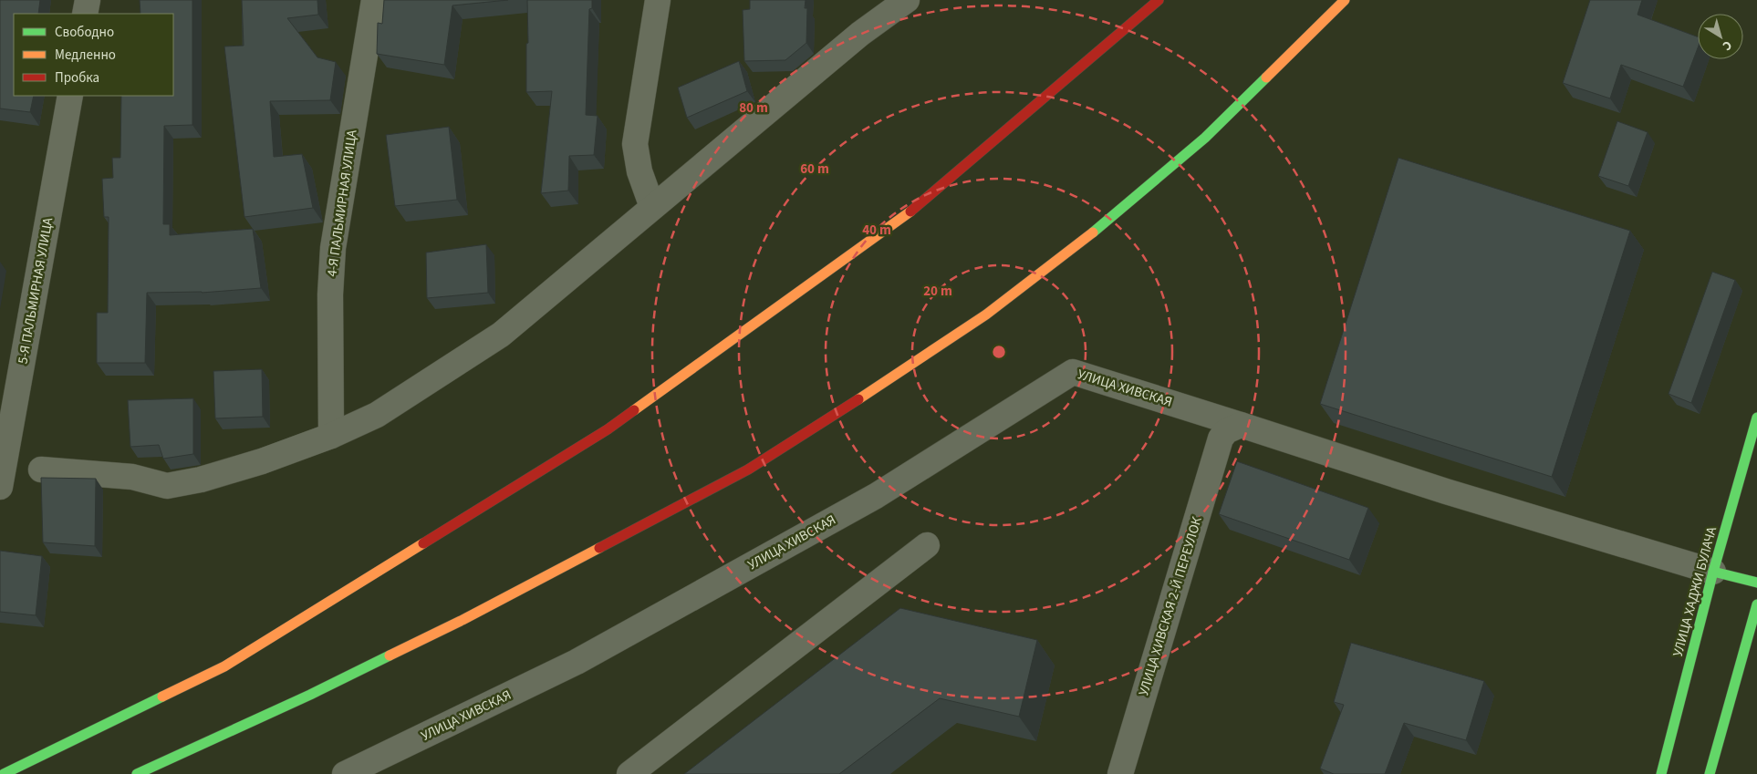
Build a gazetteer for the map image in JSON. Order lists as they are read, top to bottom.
{
  "streets": {
    "main road": ["УЛИЦА ХАДЖИ БУЛАЧА"],
    "street": [
      "4-Я ПАЛЬМИРНАЯ УЛИЦА",
      "5-Я ПАЛЬМИРНАЯ УЛИЦА",
      "УЛИЦА ХИВСКАЯ",
      "УЛИЦА ХИВСКАЯ 2-Й ПЕРЕУЛОК"
    ]
  },
  "crossings": [
    ["УЛИЦА ХИВСКАЯ", "УЛИЦА ХАДЖИ БУЛАЧА"],
    ["УЛИЦА ХИВСКАЯ", "УЛИЦА ХИВСКАЯ 2-Й ПЕРЕУЛОК"]
  ],
  "legend": ["Свободно", "Медленно", "Пробка"],
  "north": "bottom right",
  "rings": [
    "80 m",
    "60 m",
    "40 m",
    "20 m"
  ]
}
